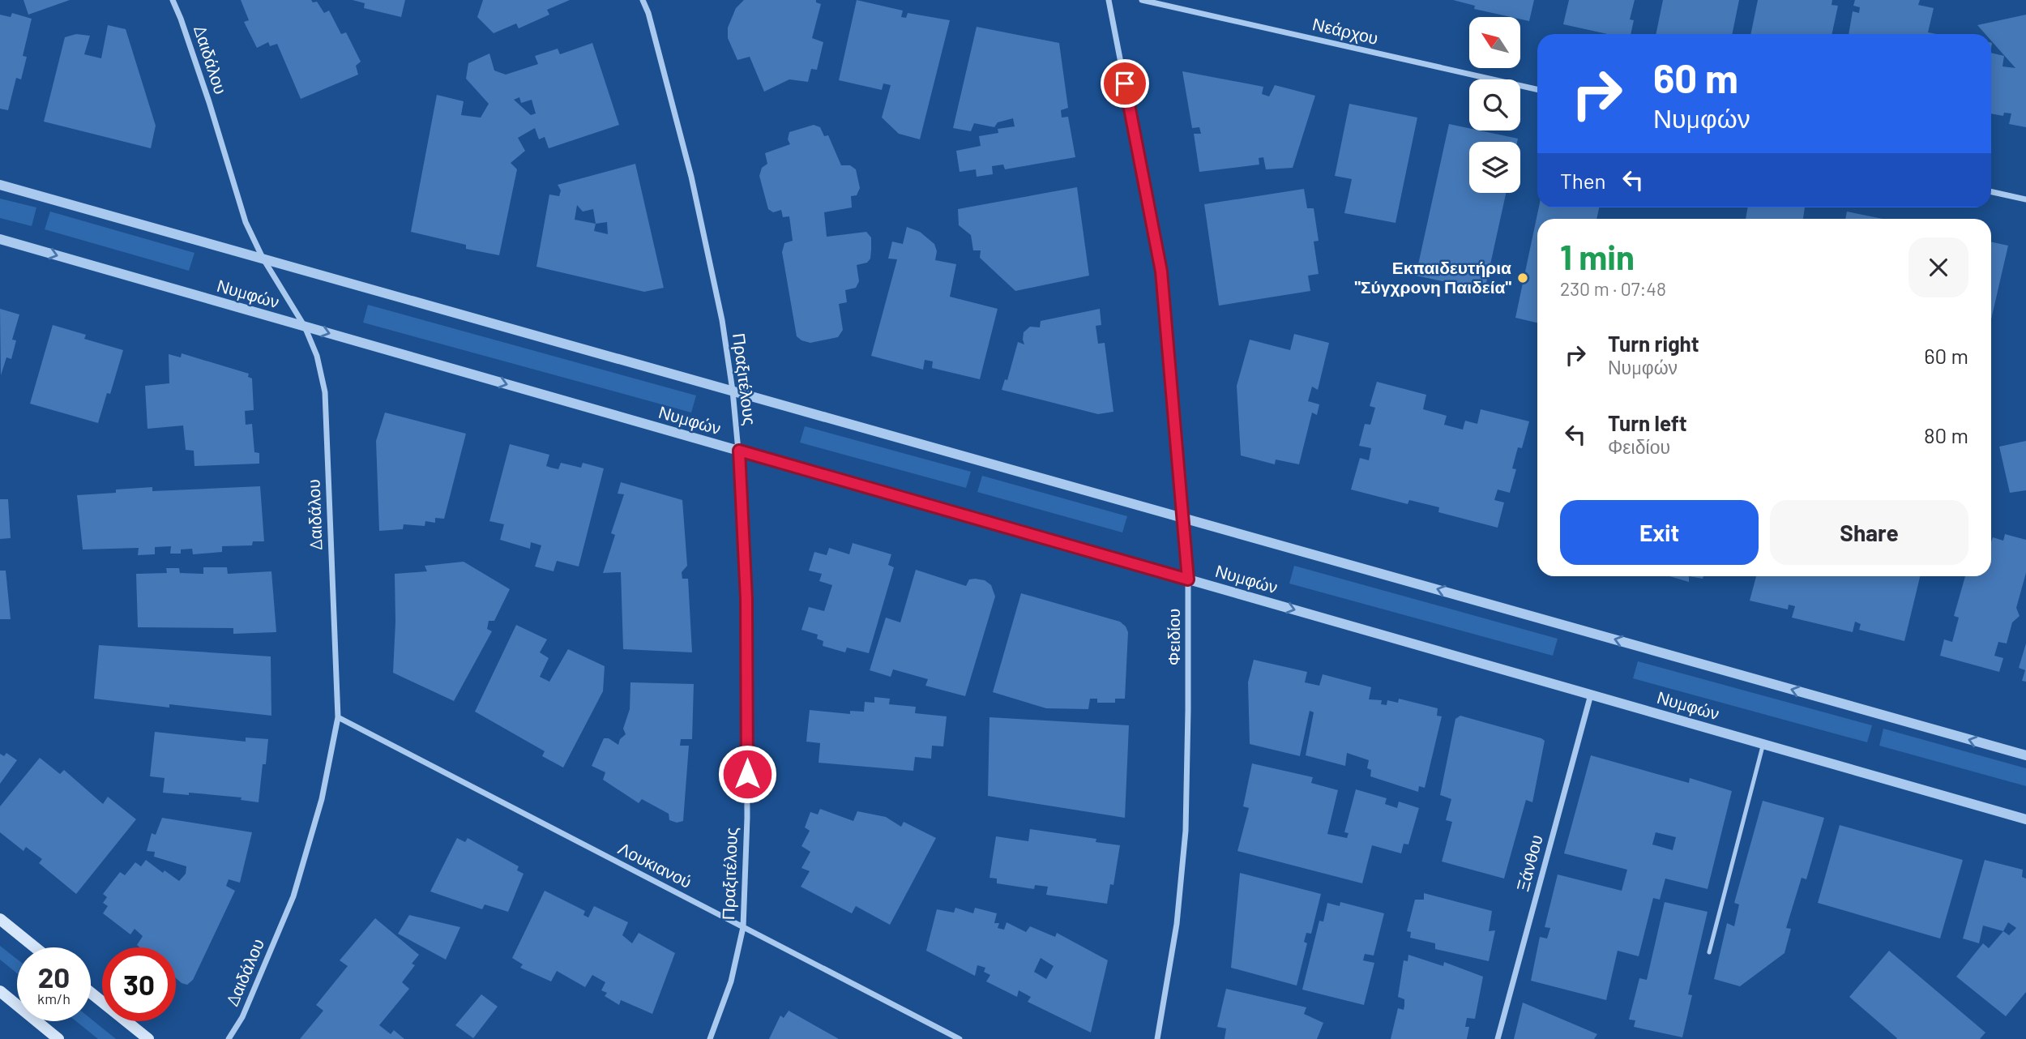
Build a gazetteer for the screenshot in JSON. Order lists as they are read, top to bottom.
{
  "streets": {
    "street": [
      "Νεάρχου",
      "Δαιδάλου",
      "Νυμφών",
      "Πραξιτέλους",
      "Φειδίου",
      "Ξάνθου",
      "Λουκιανού"
    ]
  },
  "crossings": [
    ["Δαιδάλου", "Νυμφών"],
    ["Δαιδάλου", "Λουκιανού"],
    ["Νυμφών", "Πραξιτέλους"],
    ["Νυμφών", "Φειδίου"],
    ["Νυμφών", "Ξάνθου"],
    ["Πραξιτέλους", "Λουκιανού"]
  ],
  "places": ["Εκπαιδευτήρια \"Σύγχρονη Παιδεία\""],
  "north": "top left",
  "page": {
    "turn": ["60 m", "Νυμφών"],
    "then": "Then",
    "heading": ["1 min", "230 m · 07:48"],
    "list": [
      {
        "name": "Turn right",
        "note": "Νυμφών",
        "value": "60 m"
      },
      {
        "name": "Turn left",
        "note": "Φειδίου",
        "value": "80 m"
      }
    ],
    "buttons": ["Exit", "Share"],
    "speed": "20 km/h",
    "limit": "30"
  }
}
